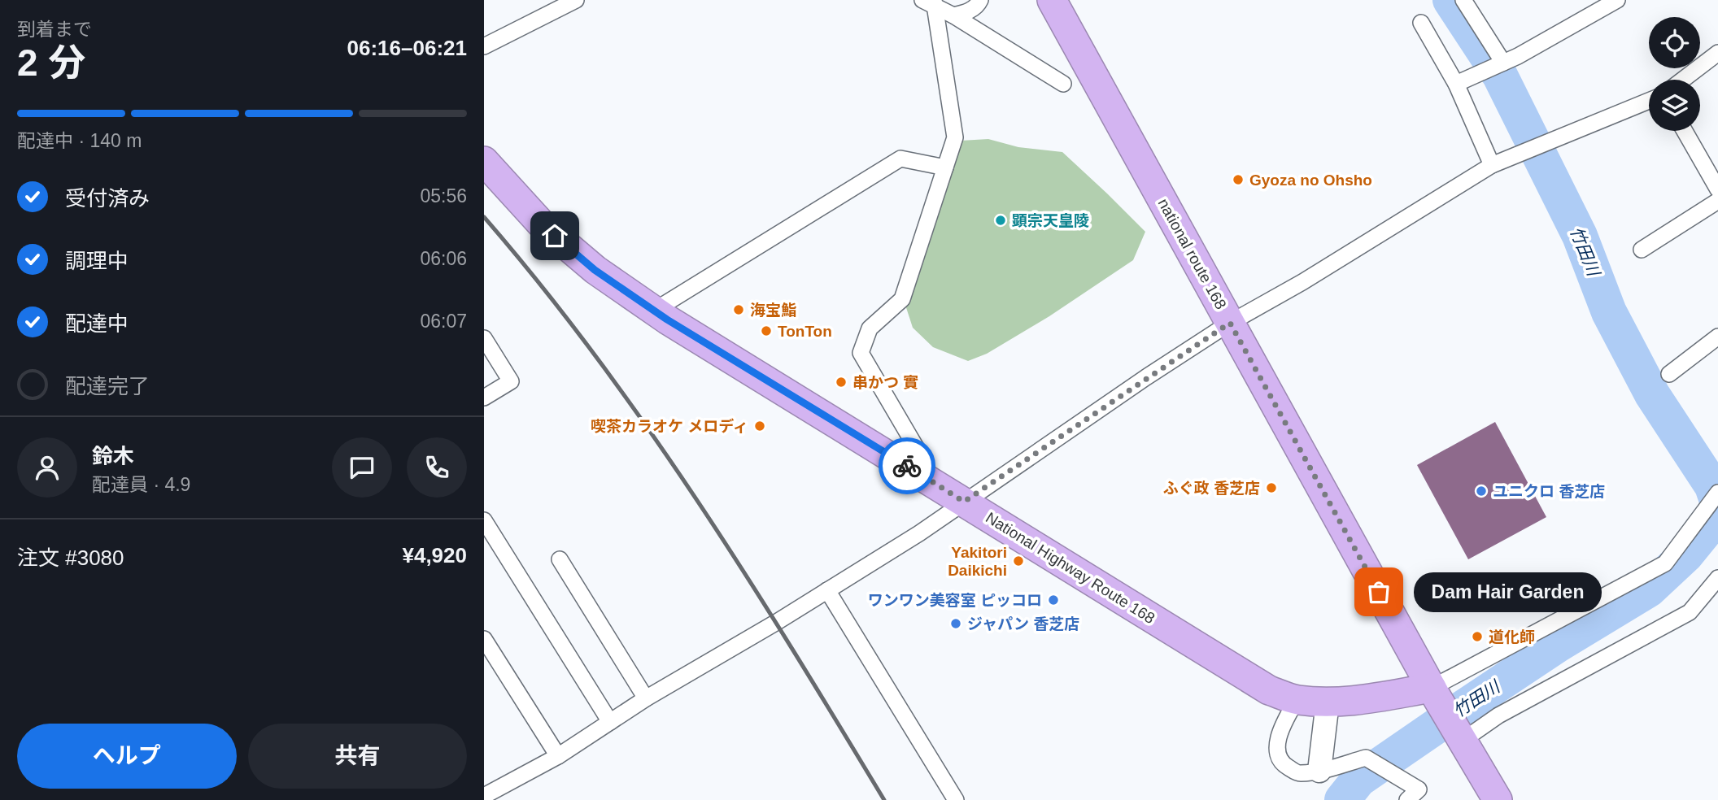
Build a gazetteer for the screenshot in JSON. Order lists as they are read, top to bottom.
{
  "streets": {
    "highway": ["national route 168", "National Highway Route 168"]
  },
  "crossings": [
    ["national route 168", "National Highway Route 168"]
  ],
  "water": ["竹田川"],
  "places": [
    "Gyoza no Ohsho",
    "顕宗天皇陵",
    "海宝鮨",
    "TonTon",
    "串かつ 實",
    "喫茶カラオケ メロディ",
    "ふぐ政 香芝店",
    "ユニクロ 香芝店",
    "Yakitori Daikichi",
    "Dam Hair Garden",
    "ワンワン美容室 ピッコロ",
    "ジャパン 香芝店",
    "道化師"
  ],
  "page": {
    "heading": ["2 分", "到着まで", "06:16–06:21"],
    "panel": [
      "鈴木",
      "配達員 · 4.9",
      "注文 #3080",
      "¥4,920"
    ],
    "bar": "配達中 · 140 m",
    "list": [
      ["受付済み", "05:56"],
      ["調理中", "06:06"],
      ["配達中", "06:07"],
      "配達完了"
    ],
    "bubble": "Dam Hair Garden",
    "buttons": ["ヘルプ", "共有"]
  }
}
